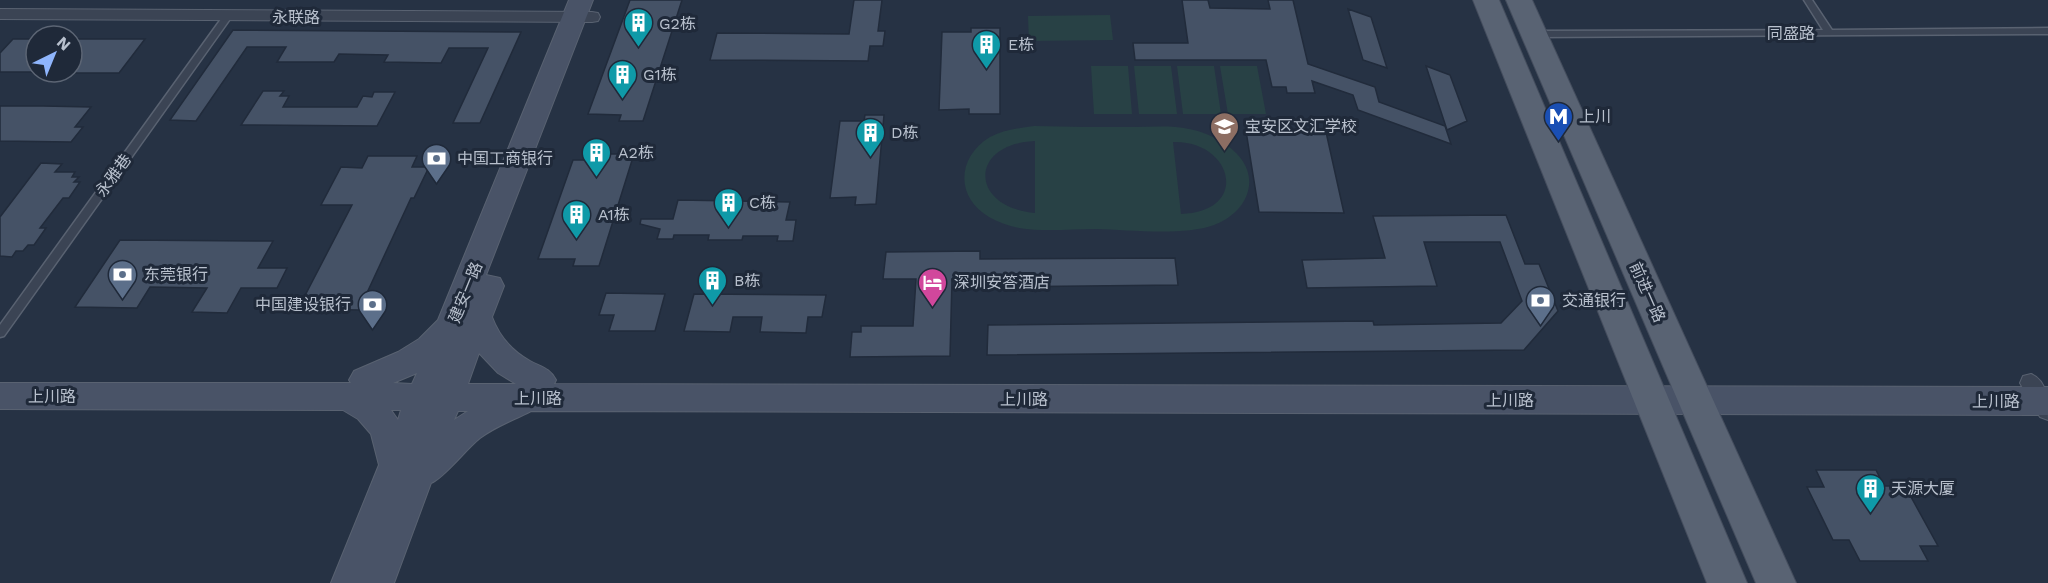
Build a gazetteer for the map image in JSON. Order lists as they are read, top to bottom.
{
  "streets": {
    "main road": ["建安一路", "前进一路", "上川路"],
    "street": ["永联路"],
    "lane": ["同盛路", "永雅巷"]
  },
  "crossings": [
    ["永联路", "永雅巷"],
    ["永联路", "建安一路"],
    ["同盛路", "前进一路"],
    ["建安一路", "上川路"],
    ["前进一路", "上川路"]
  ],
  "places": {
    "building": [
      "G2栋",
      "E栋",
      "G1栋",
      "D栋",
      "A2栋",
      "C栋",
      "A1栋",
      "B栋",
      "天源大厦"
    ],
    "metro station": ["上川"],
    "school or university": ["宝安区文汇学校"],
    "bank": [
      "中国工商银行",
      "东莞银行",
      "交通银行",
      "中国建设银行"
    ],
    "hotel": ["深圳安答酒店"]
  },
  "north": "top right"
}
